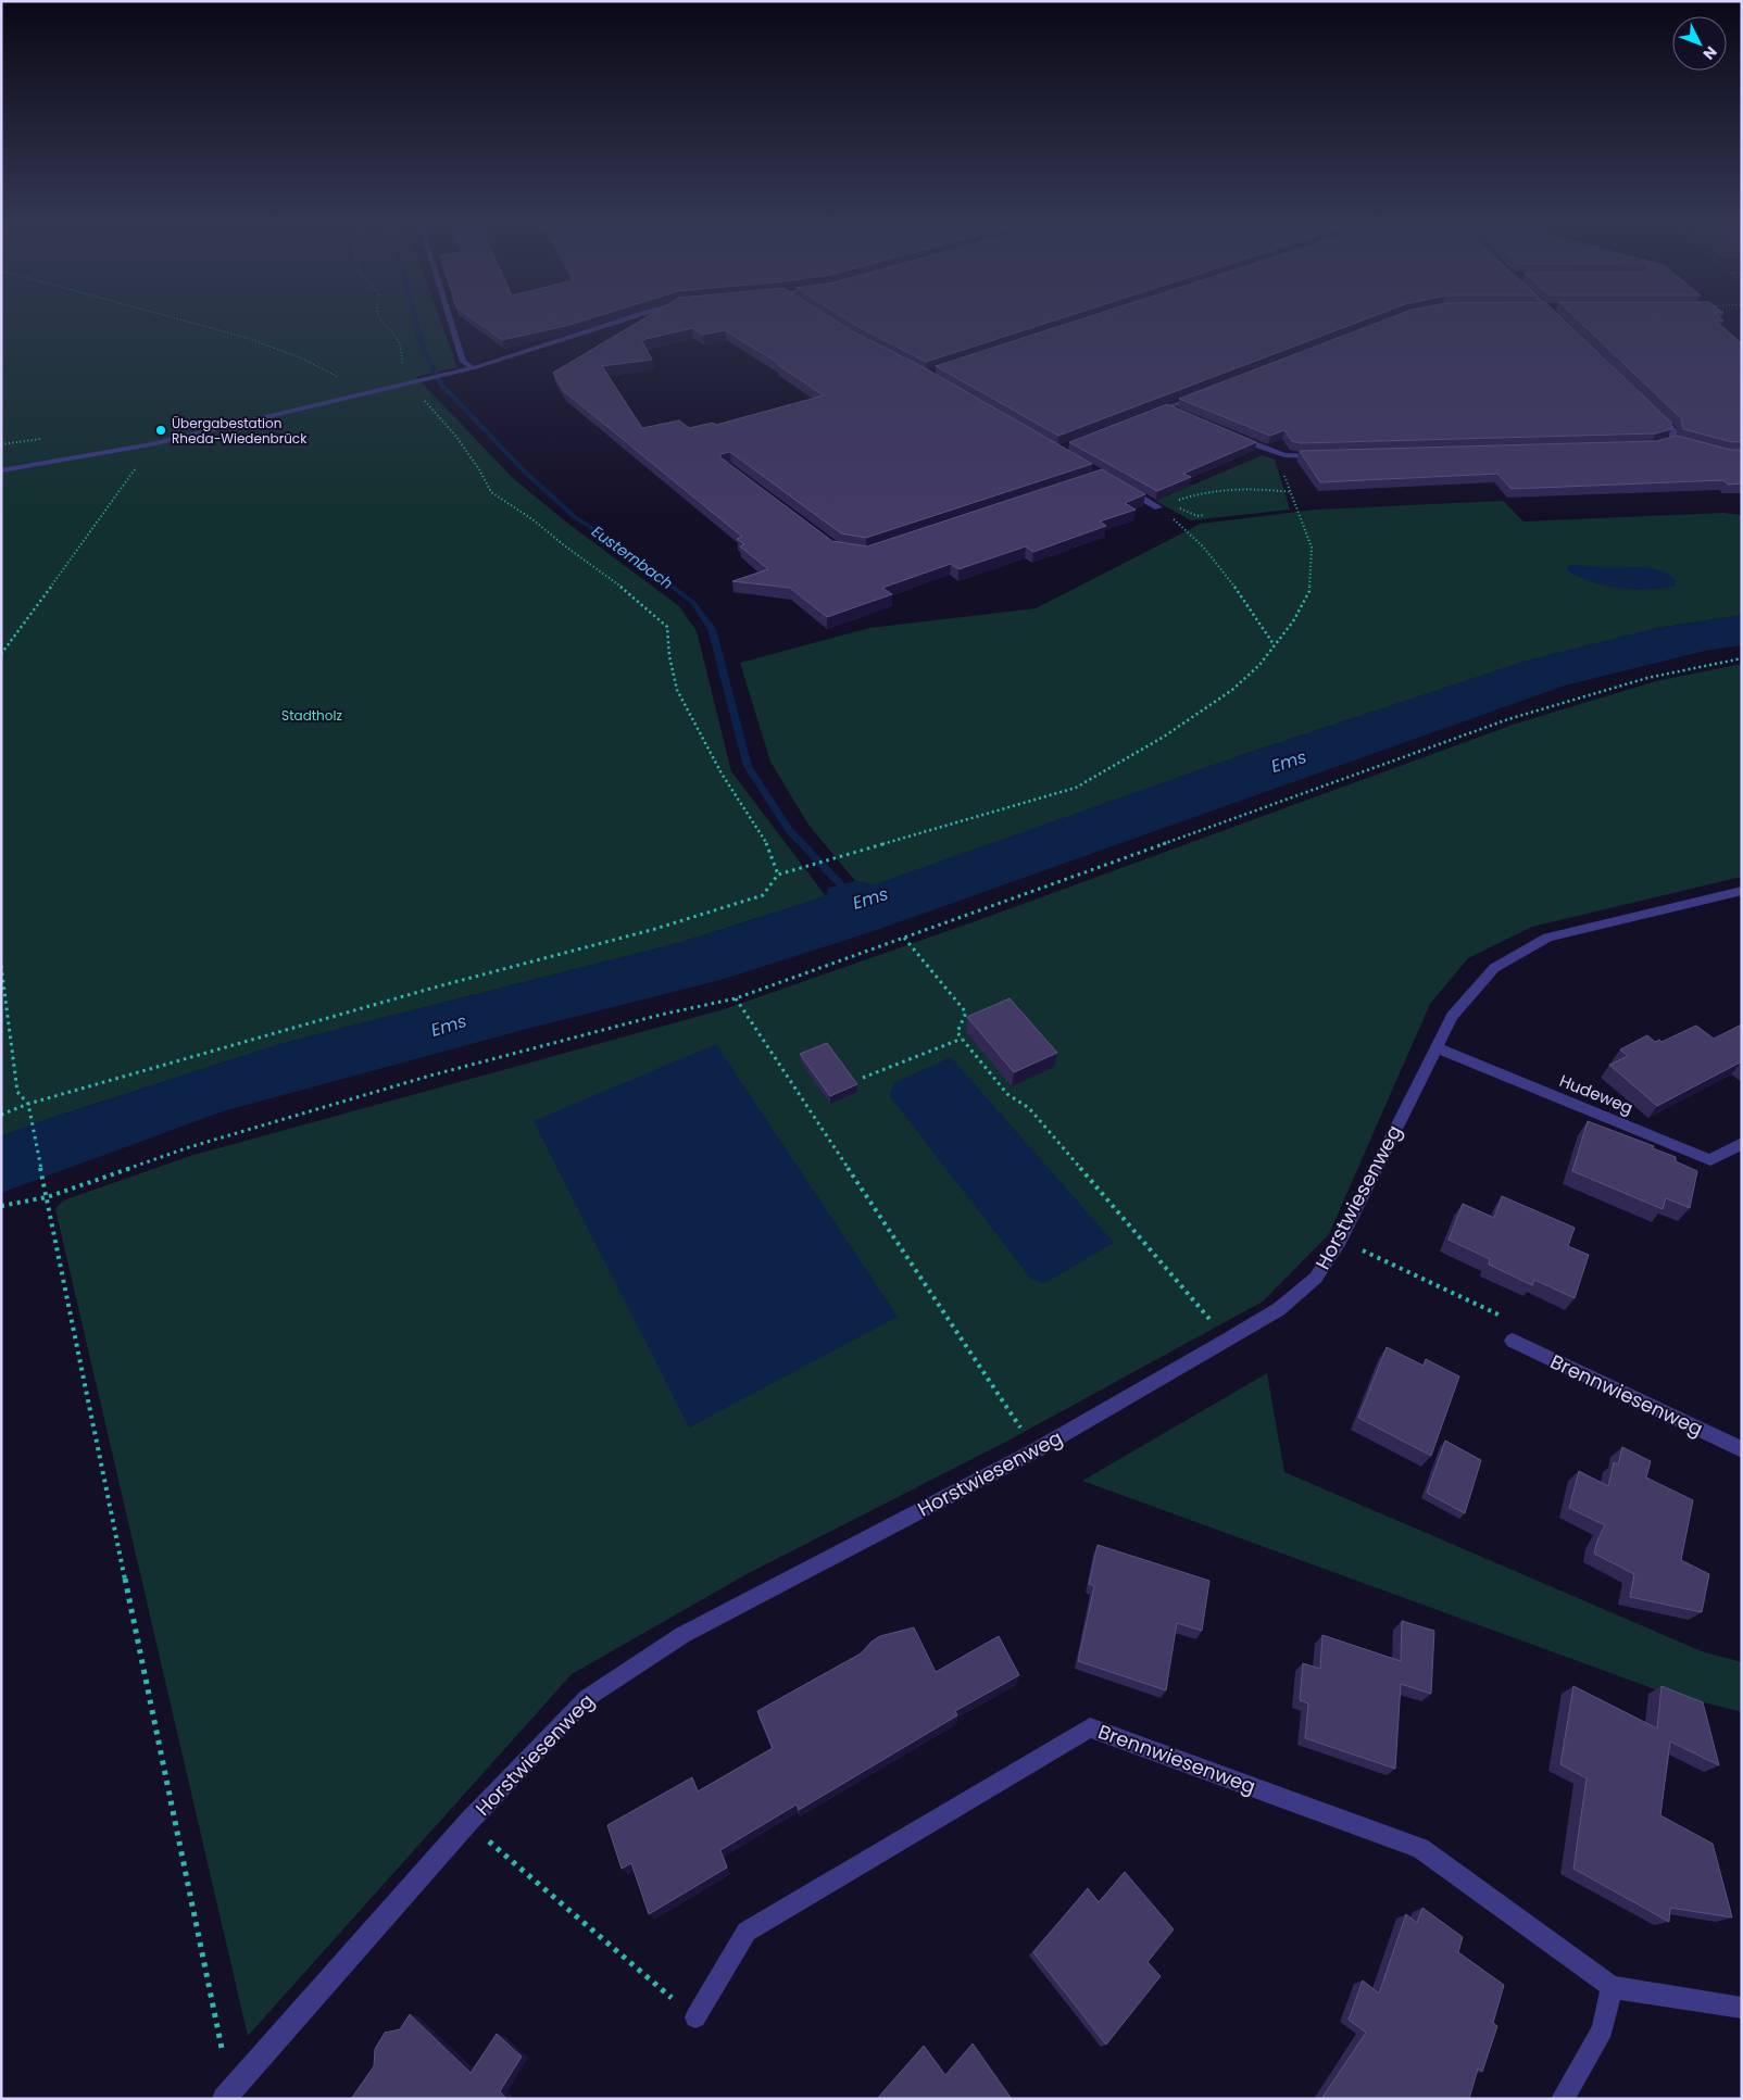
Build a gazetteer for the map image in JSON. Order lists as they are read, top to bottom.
{
  "streets": {
    "street": ["Hudeweg", "Horstwiesenweg", "Brennwiesenweg"]
  },
  "crossings": [
    ["Hudeweg", "Horstwiesenweg"]
  ],
  "water": ["Eusternbach", "Ems"],
  "parks": ["Stadtholz"],
  "places": ["Übergabestation Rheda-Wiedenbrück"],
  "north": "bottom right"
}
